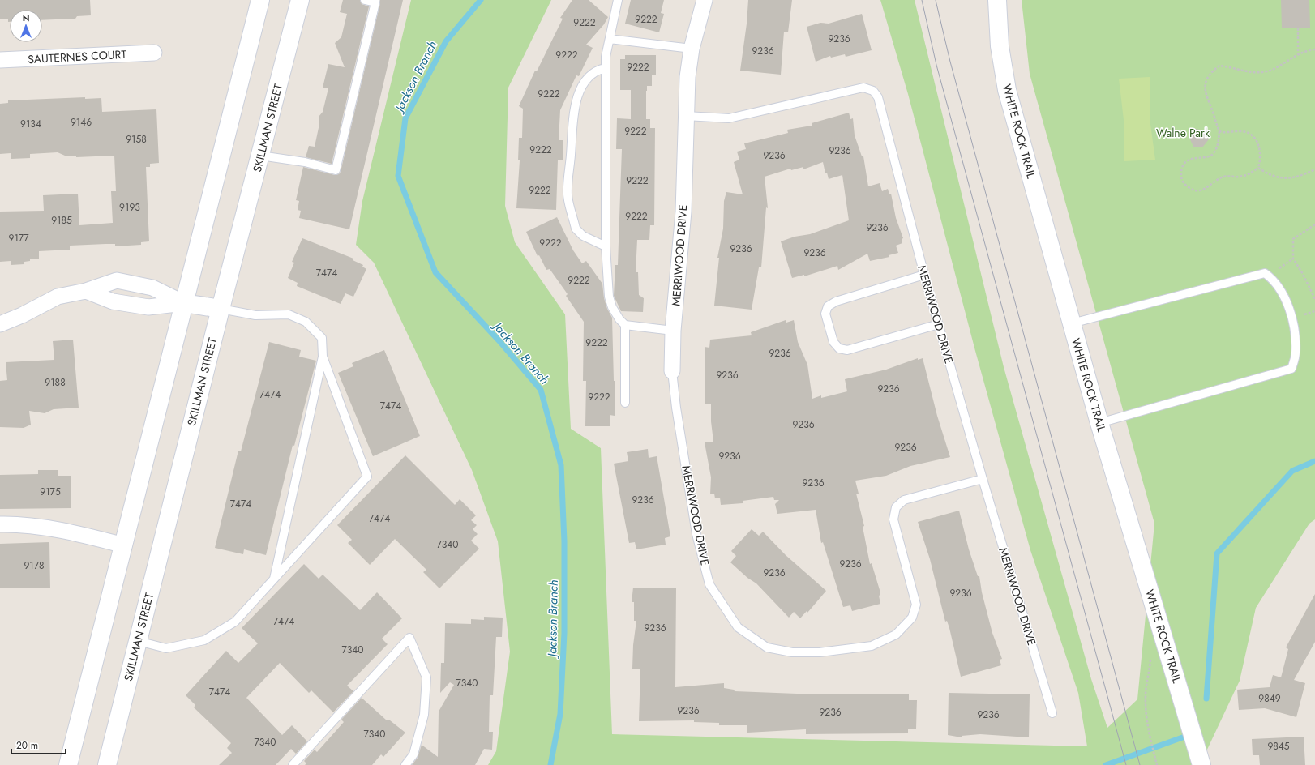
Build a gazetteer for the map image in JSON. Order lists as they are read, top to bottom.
{
  "streets": {
    "main road": ["SKILLMAN STREET", "WHITE ROCK TRAIL"],
    "street": ["SAUTERNES COURT", "MERRIWOOD DRIVE"]
  },
  "water": ["Jackson Branch"],
  "parks": ["Walne Park"],
  "house_numbers": [
    "9222",
    "9222",
    "9236",
    "9236",
    "9222",
    "9222",
    "9222",
    "9146",
    "9134",
    "9222",
    "9158",
    "9222",
    "9236",
    "9236",
    "9222",
    "9222",
    "9193",
    "9222",
    "9185",
    "9236",
    "9177",
    "9222",
    "9236",
    "9236",
    "7474",
    "9222",
    "9222",
    "9236",
    "9236",
    "9188",
    "9236",
    "7474",
    "9222",
    "7474",
    "9236",
    "9236",
    "9236",
    "9236",
    "9175",
    "9236",
    "7474",
    "7474",
    "7340",
    "9236",
    "9178",
    "9236",
    "9236",
    "7474",
    "9236",
    "7340",
    "7340",
    "7474",
    "9849",
    "9236",
    "9236",
    "9236",
    "7340",
    "7340",
    "9845"
  ],
  "scale_bar": "20 m",
  "north": "top"
}
